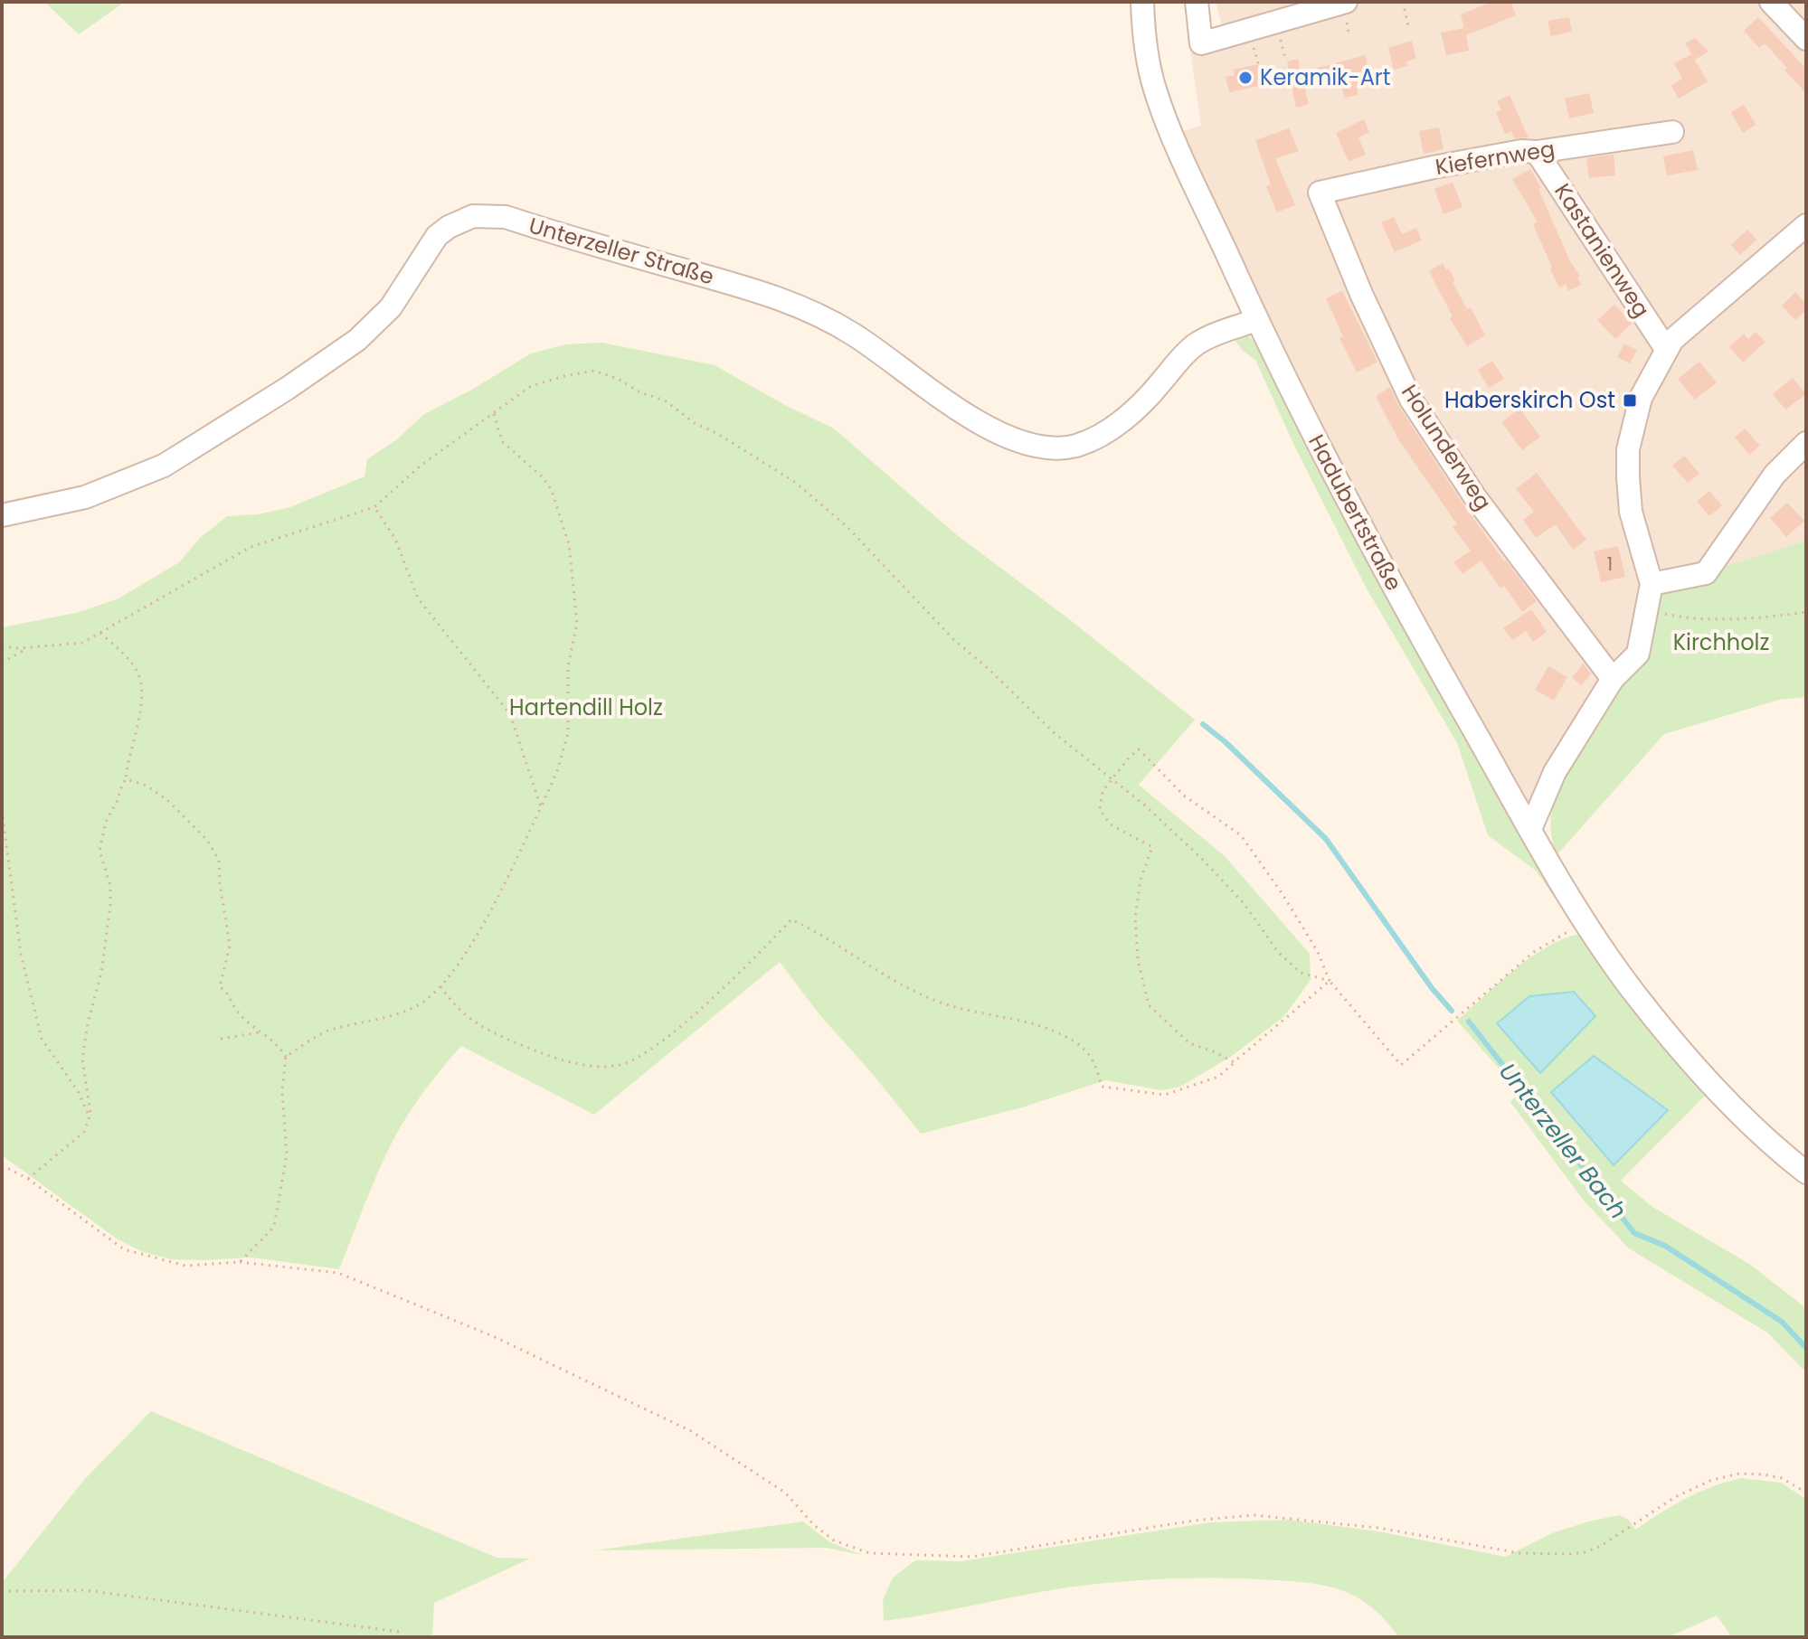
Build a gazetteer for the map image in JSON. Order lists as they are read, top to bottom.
{
  "streets": {
    "street": [
      "Kiefernweg",
      "Kastanienweg",
      "Unterzeller Straße",
      "Holunderweg",
      "Hadubertstraße"
    ]
  },
  "crossings": [
    ["Kiefernweg", "Kastanienweg"],
    ["Kiefernweg", "Holunderweg"],
    ["Unterzeller Straße", "Hadubertstraße"]
  ],
  "water": ["Unterzeller Bach"],
  "parks": ["Kirchholz", "Hartendill Holz"],
  "places": {
    "other": ["Keramik-Art"],
    "transit": ["Haberskirch Ost"]
  },
  "house_numbers": ["1"]
}
